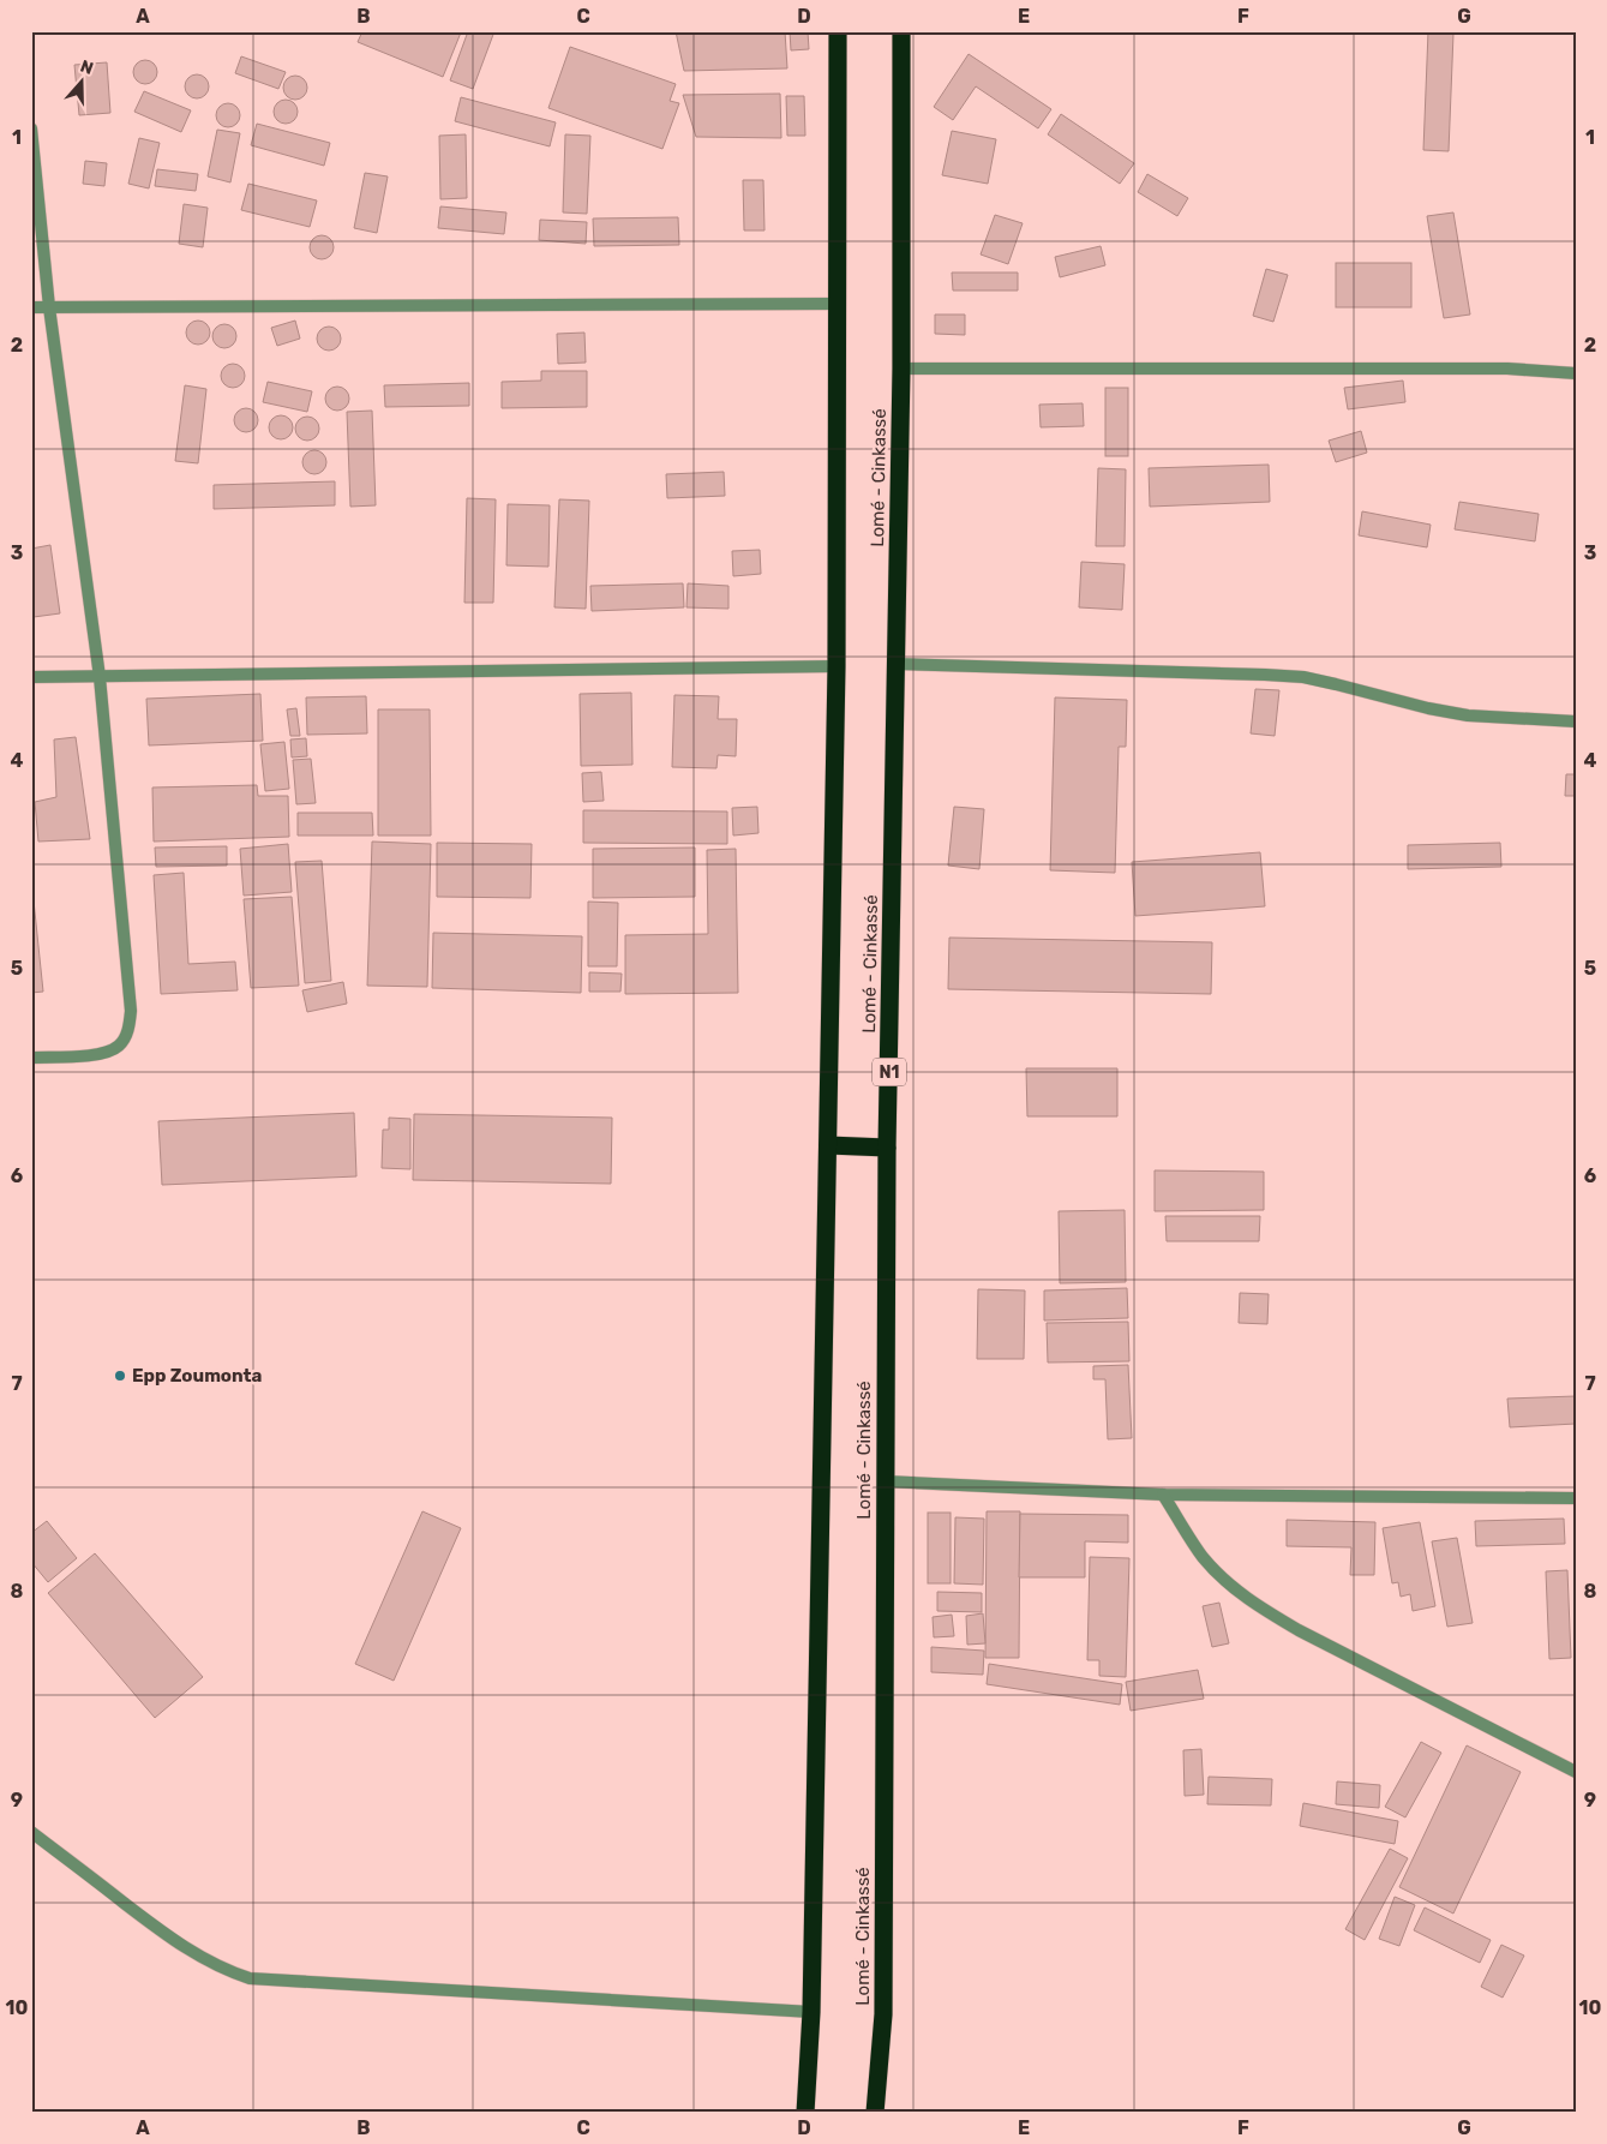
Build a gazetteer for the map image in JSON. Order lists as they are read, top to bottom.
{
  "streets": {
    "highway": ["Lomé - Cinkassé", "N1"]
  },
  "places": ["Epp Zoumonta"],
  "north": "top",
  "grid": {
    "columns": [
      "A",
      "B",
      "C",
      "D",
      "E",
      "F",
      "G"
    ],
    "rows": [
      "1",
      "2",
      "3",
      "4",
      "5",
      "6",
      "7",
      "8",
      "9",
      "10"
    ]
  }
}
